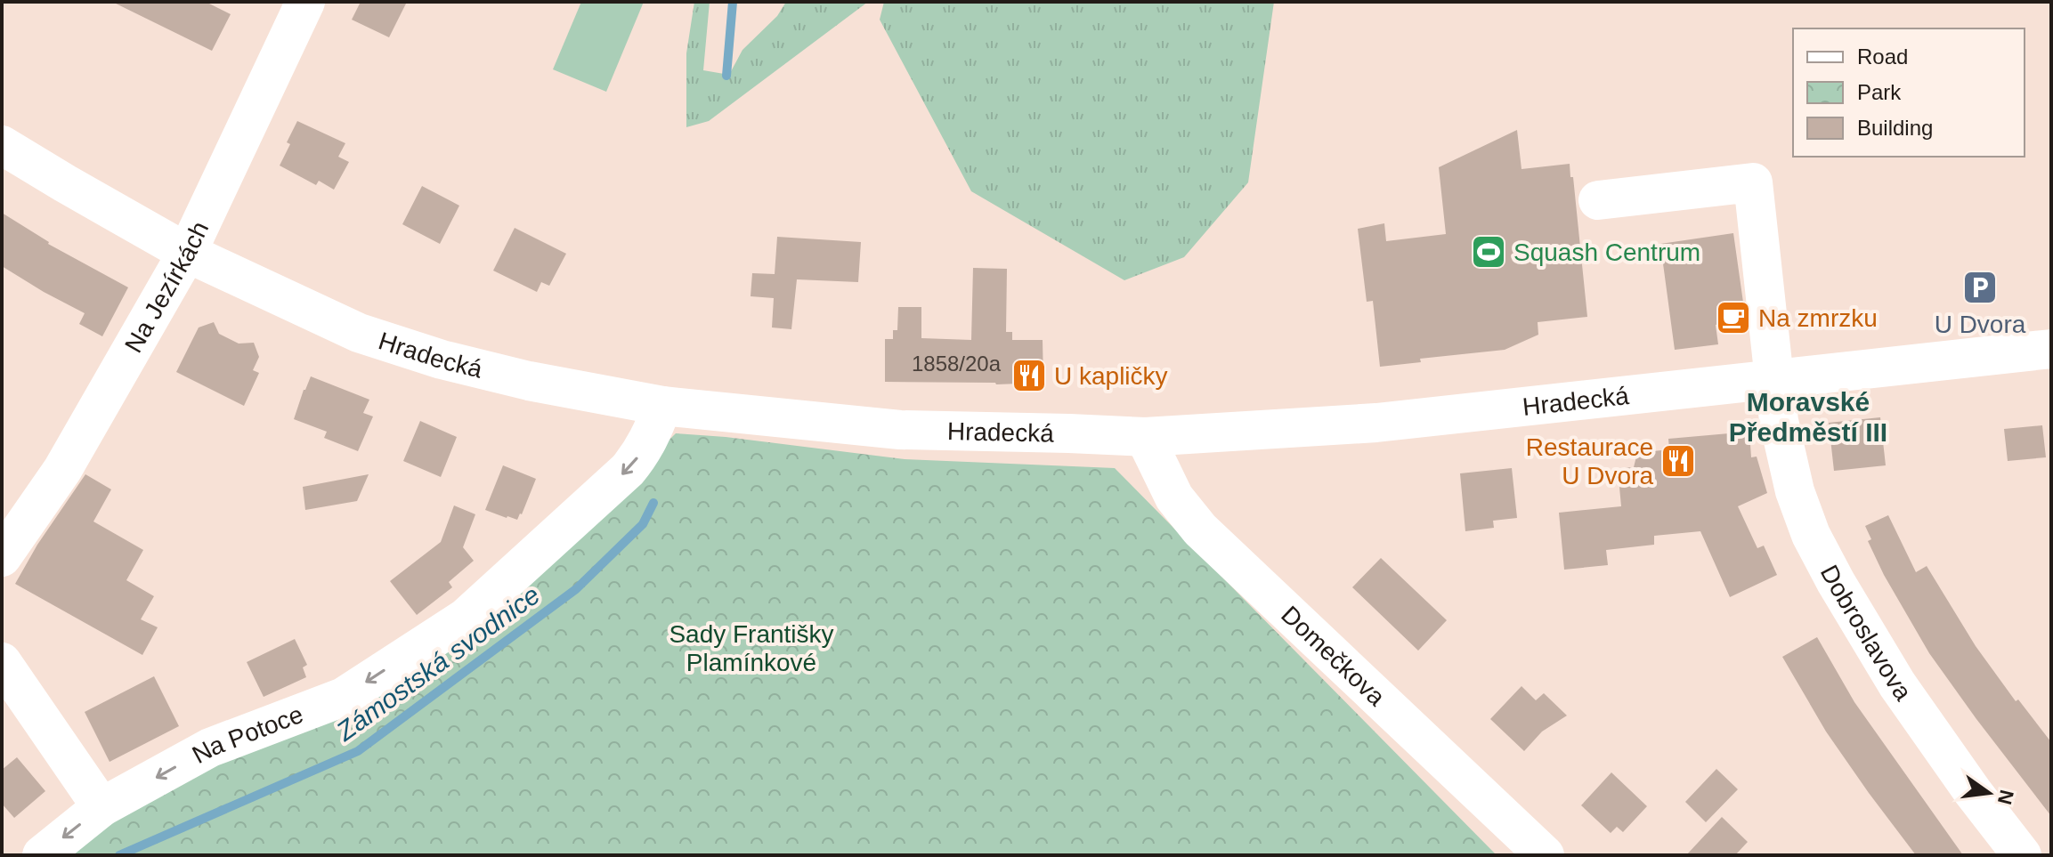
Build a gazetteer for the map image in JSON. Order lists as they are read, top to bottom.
{
  "streets": {
    "street": [
      "Na Jezírkách",
      "Hradecká",
      "Dobroslavova",
      "Domečkova",
      "Na Potoce"
    ]
  },
  "crossings": [
    ["Na Jezírkách", "Hradecká"],
    ["Hradecká", "Dobroslavova"],
    ["Hradecká", "Domečkova"],
    ["Hradecká", "Na Potoce"]
  ],
  "one_way": ["Na Potoce"],
  "districts": ["Moravské Předměstí III"],
  "water": ["Zámostská svodnice"],
  "parks": ["Sady Františky Plamínkové"],
  "places": {
    "sports": ["Squash Centrum"],
    "parking": ["U Dvora"],
    "cafe": ["Na zmrzku"],
    "restaurant": ["U kapličky", "Restaurace U Dvora"]
  },
  "house_numbers": ["1858/20a"],
  "legend": ["Road", "Park", "Building"],
  "north": "right"
}
